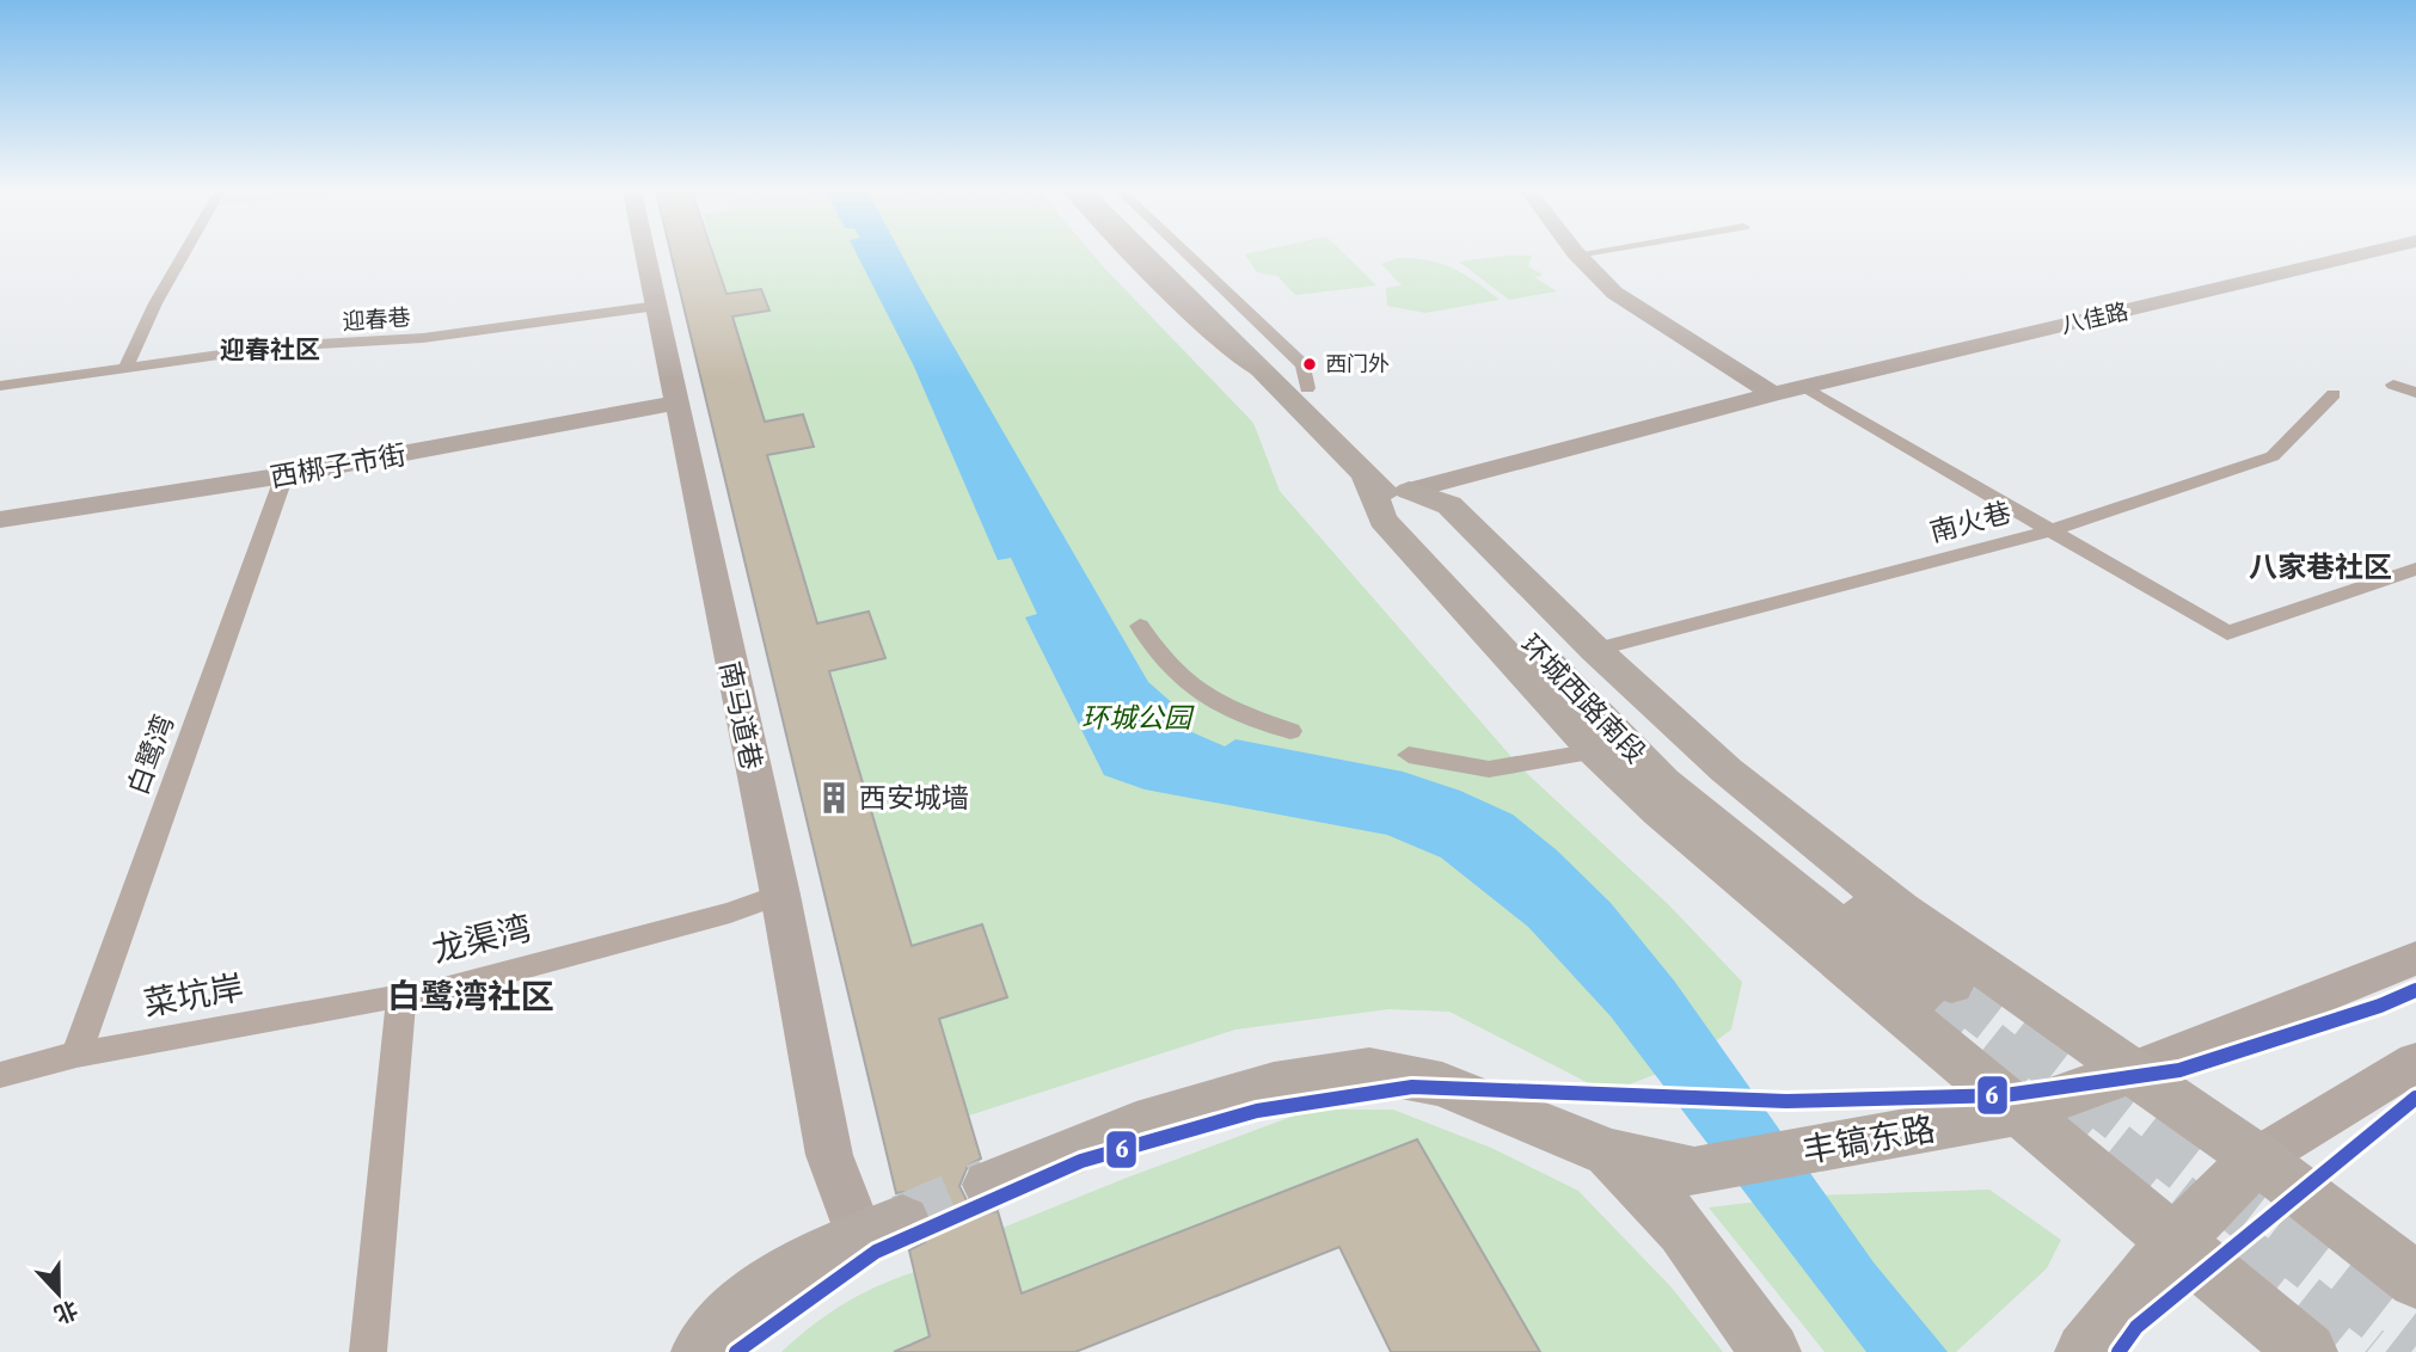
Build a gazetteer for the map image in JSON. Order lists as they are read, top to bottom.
{
  "streets": {
    "main road": ["环城西路南段", "丰镐东路"],
    "street": [
      "八佳路",
      "迎春巷",
      "西梆子市街",
      "南火巷",
      "南马道巷",
      "白鹭湾",
      "龙渠湾",
      "菜坑岸"
    ]
  },
  "crossings": [
    ["八佳路", "环城西路南段"],
    ["迎春巷", "南马道巷"],
    ["西梆子市街", "南马道巷"],
    ["西梆子市街", "白鹭湾"],
    ["南马道巷", "龙渠湾"],
    ["白鹭湾", "菜坑岸"],
    ["龙渠湾", "菜坑岸"]
  ],
  "districts": ["迎春社区", "八家巷社区", "白鹭湾社区"],
  "parks": ["环城公园"],
  "places": {
    "other": ["西门外"],
    "building": ["西安城墙"]
  },
  "lines": ["transit line 6"],
  "north": "bottom"
}
